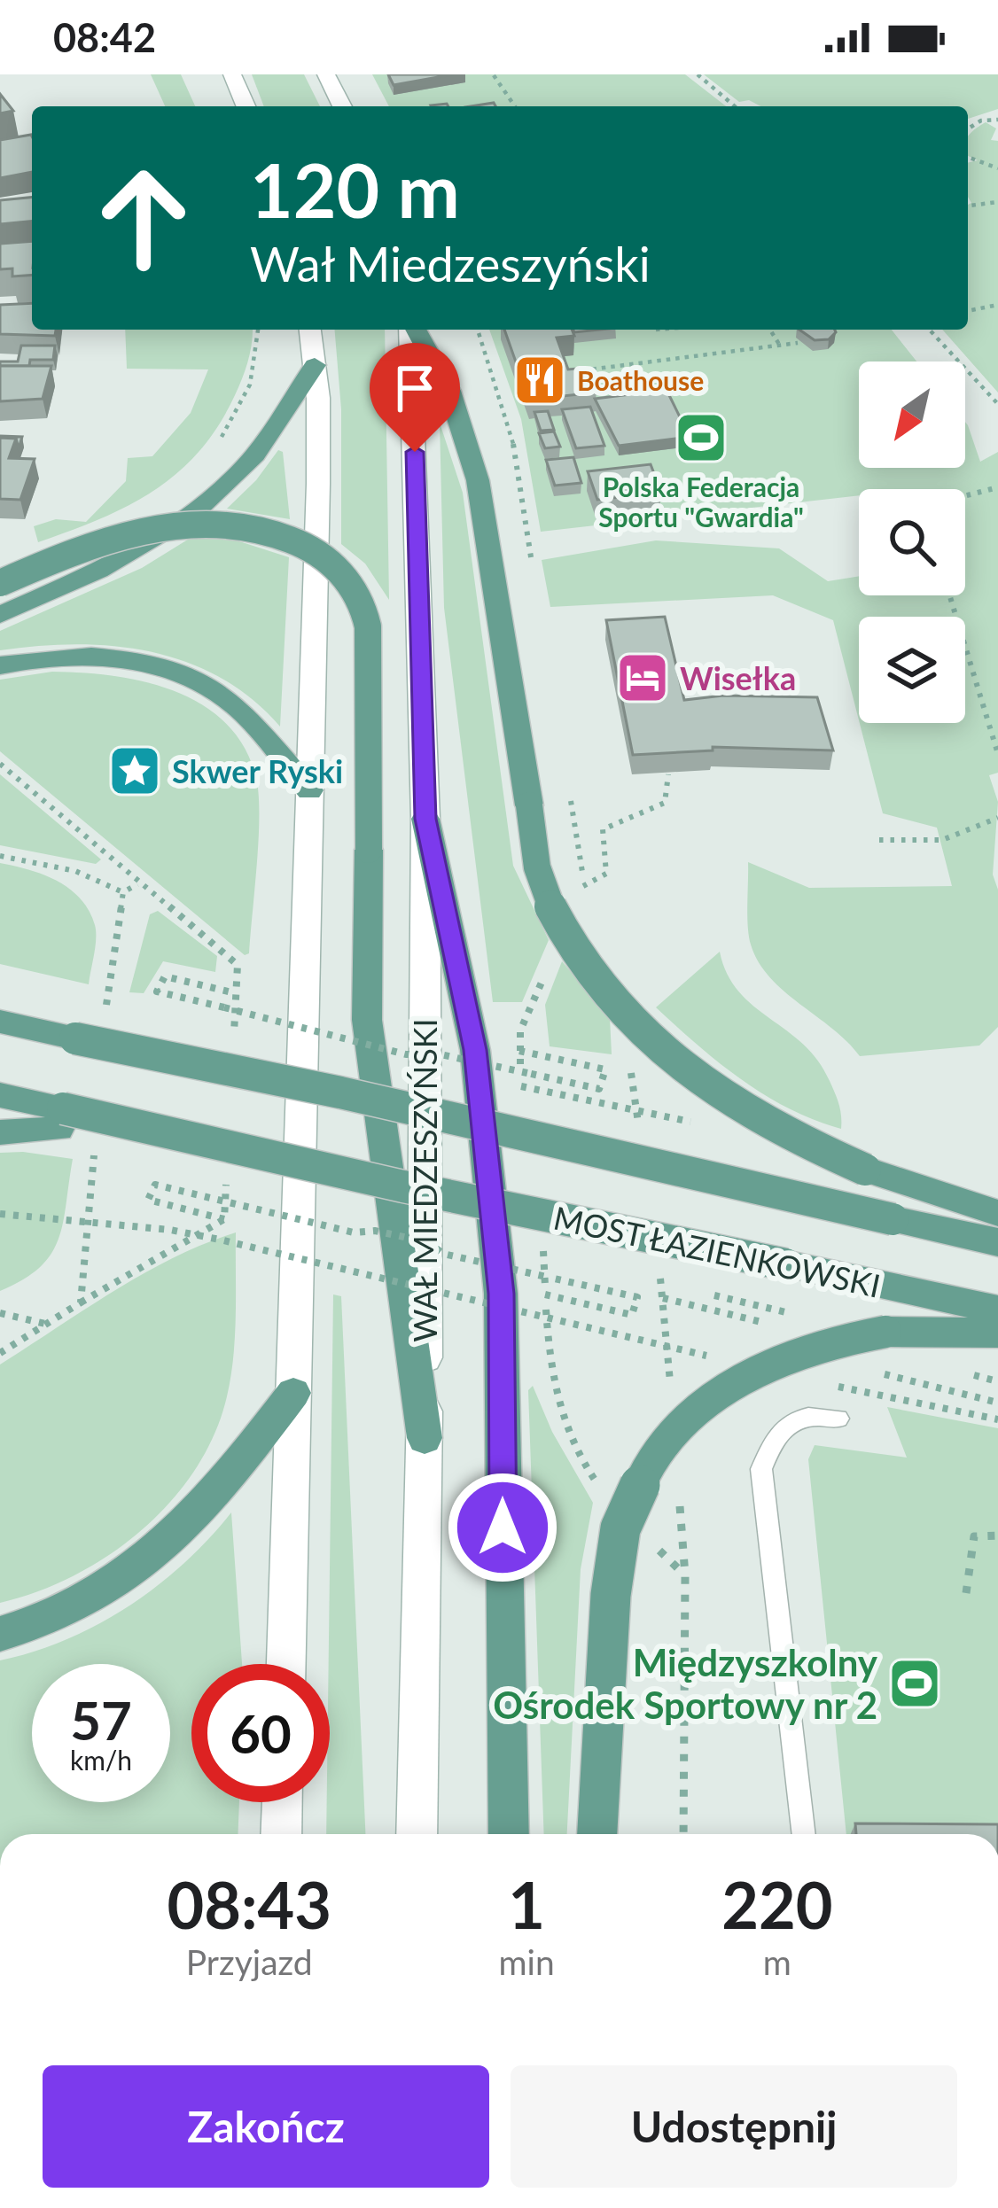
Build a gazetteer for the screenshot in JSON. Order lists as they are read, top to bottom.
{
  "streets": {
    "main road": ["WAŁ MIEDZESZYŃSKI", "MOST ŁAZIENKOWSKI"]
  },
  "places": {
    "restaurant": ["Boathouse"],
    "sports": ["Polska Federacja Sportu \"Gwardia\"", "Międzyszkolny Ośrodek Sportowy nr 2"],
    "hotel": ["Wisełka"],
    "place": ["Skwer Ryski"]
  },
  "north": "bottom left",
  "page": {
    "status": "08:42",
    "turn": ["120 m", "Wał Miedzeszyński"],
    "speed": "57 km/h",
    "limit": "60",
    "eta": [
      "08:43",
      "Przyjazd",
      "1",
      "min",
      "220",
      "m"
    ],
    "buttons": ["Zakończ", "Udostępnij"]
  }
}
